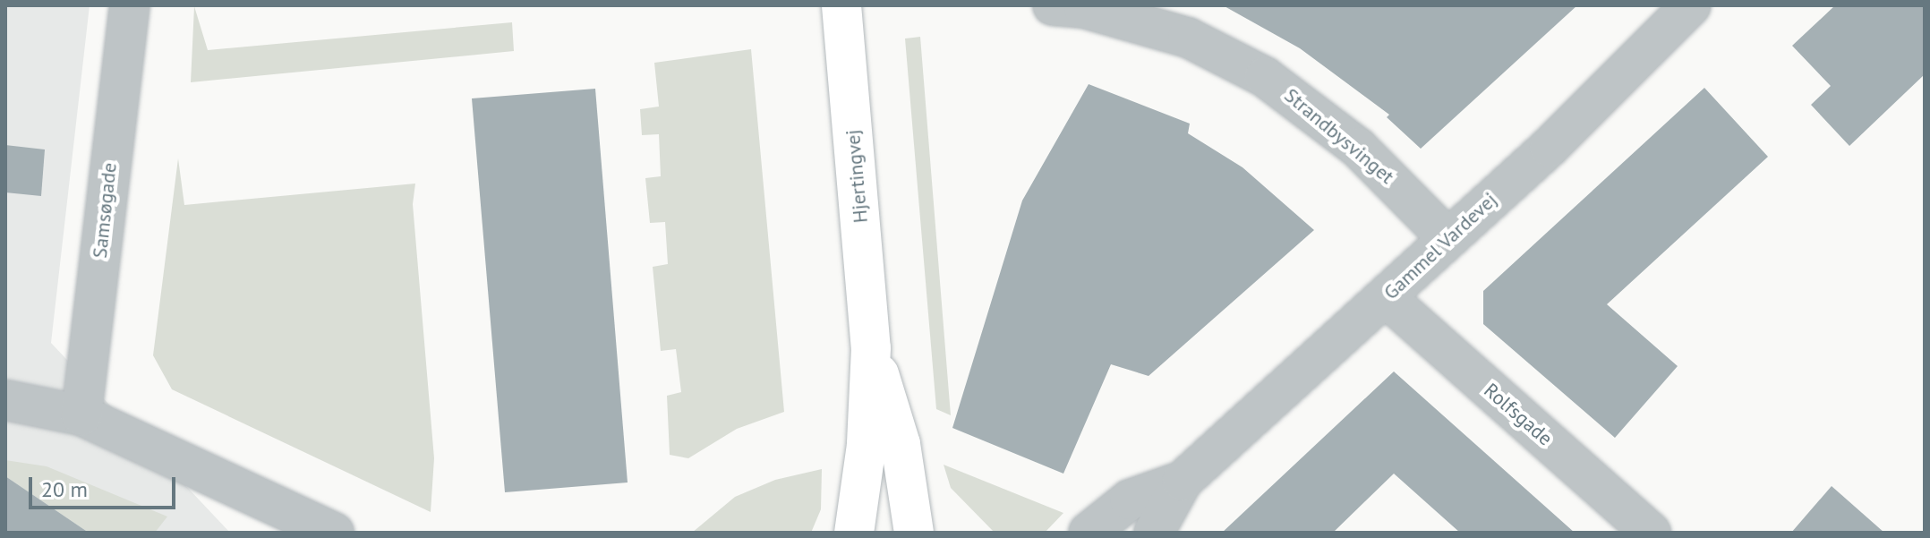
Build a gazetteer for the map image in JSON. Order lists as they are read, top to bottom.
{
  "streets": {
    "main road": ["Hjertingvej"],
    "street": [
      "Strandbysvinget",
      "Samsøgade",
      "Gammel Vardevej",
      "Rolfsgade"
    ]
  },
  "crossings": [
    ["Strandbysvinget", "Gammel Vardevej"],
    ["Gammel Vardevej", "Rolfsgade"]
  ],
  "scale_bar": "20 m"
}
